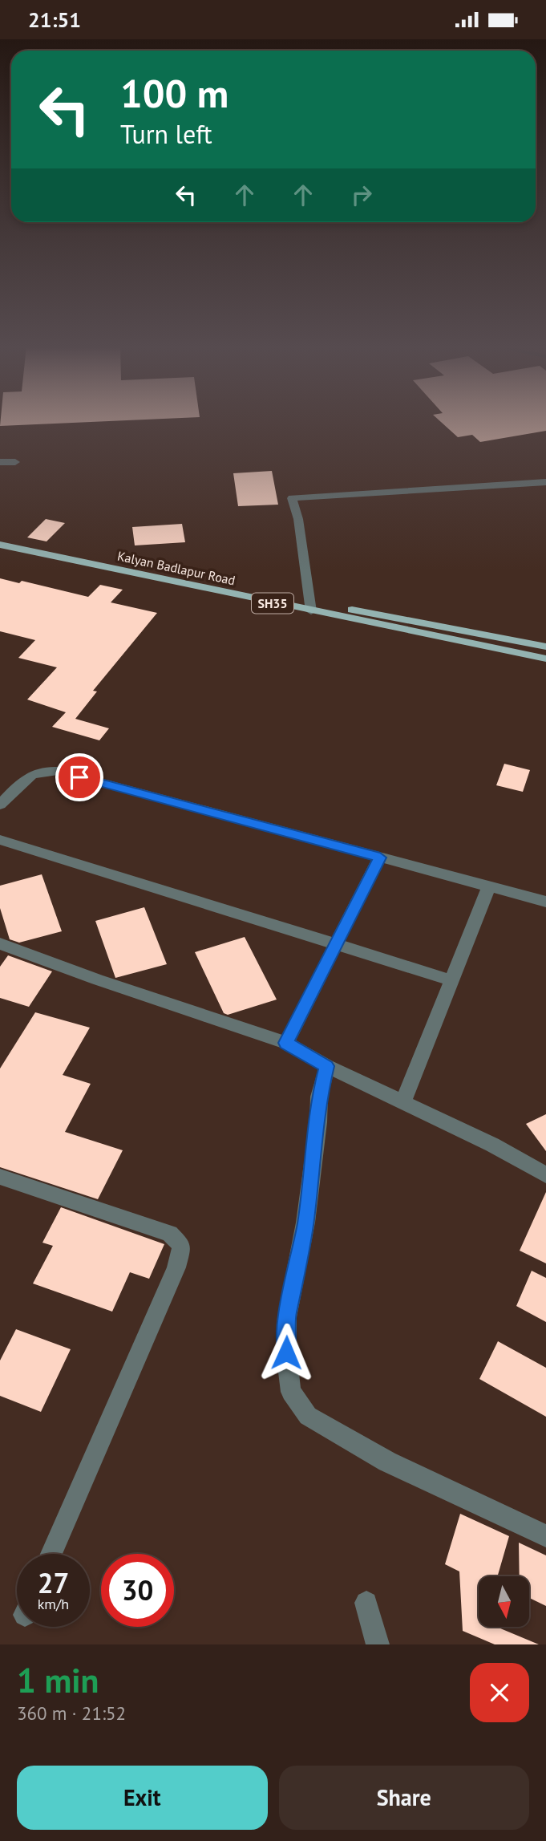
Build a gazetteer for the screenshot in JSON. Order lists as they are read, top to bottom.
{
  "streets": {
    "main road": ["Kalyan Badlapur Road", "SH35"]
  },
  "north": "bottom",
  "page": {
    "status": "21:51",
    "turn": ["100 m", "Turn left"],
    "speed": "27 km/h",
    "limit": "30",
    "heading": ["1 min", "360 m · 21:52"],
    "buttons": ["Exit", "Share"]
  }
}
